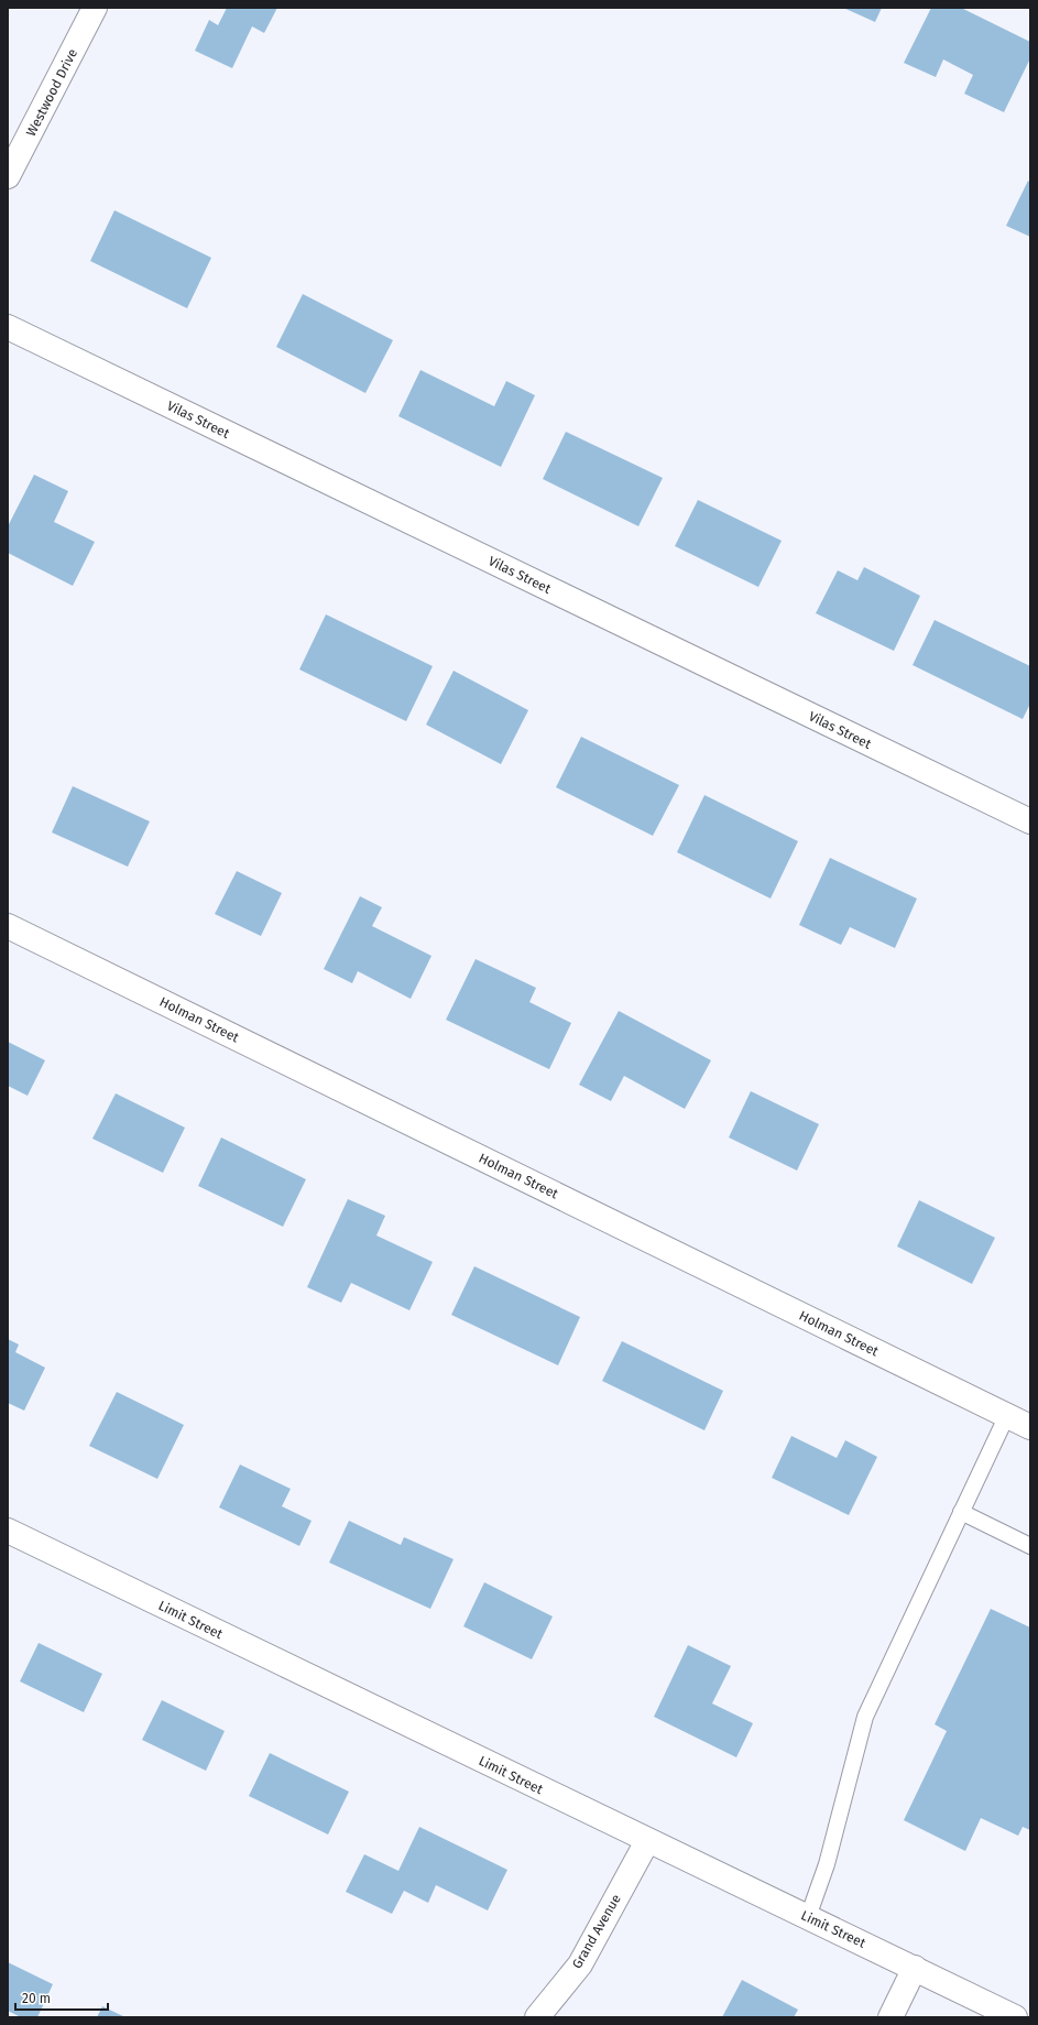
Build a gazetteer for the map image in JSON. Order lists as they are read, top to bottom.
{
  "streets": {
    "street": [
      "Westwood Drive",
      "Vilas Street",
      "Holman Street",
      "Limit Street",
      "Grand Avenue"
    ]
  },
  "crossings": [
    ["Limit Street", "Grand Avenue"]
  ],
  "scale_bar": "20 m"
}
